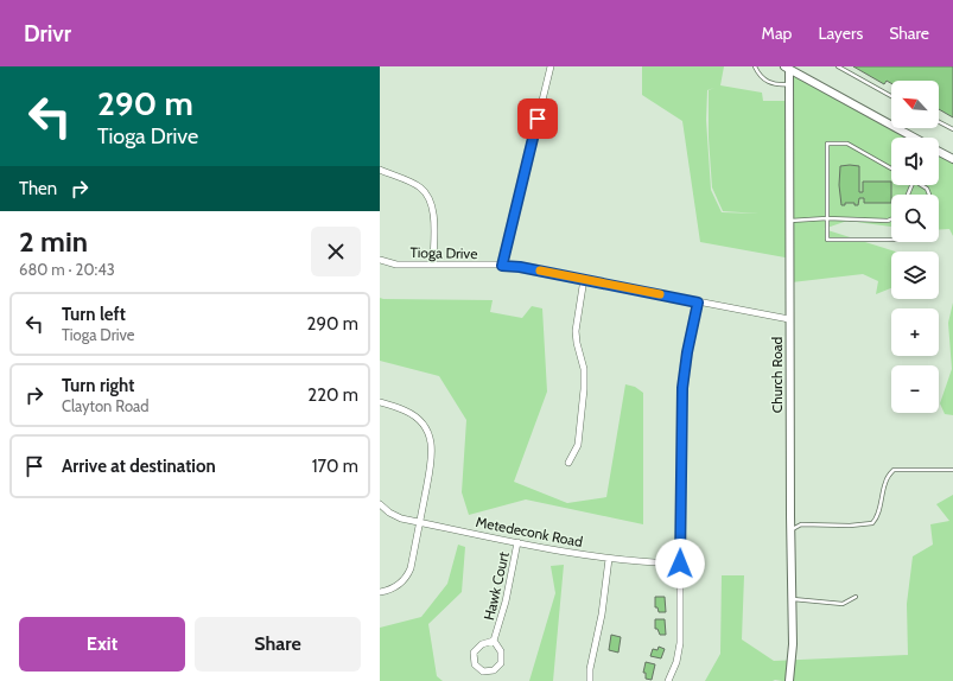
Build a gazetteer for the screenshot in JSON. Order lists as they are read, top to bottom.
{
  "streets": {
    "street": [
      "Tioga Drive",
      "Church Road",
      "Metedeconk Road",
      "Hawk Court"
    ]
  },
  "crossings": [
    ["Tioga Drive", "Church Road"],
    ["Metedeconk Road", "Hawk Court"]
  ],
  "north": "top left",
  "page": {
    "header": "Drivr",
    "nav": ["Map", "Layers", "Share"],
    "turn": ["290 m", "Tioga Drive"],
    "map_buttons": ["+", "−"],
    "then": "Then",
    "heading": ["2 min", "680 m · 20:43"],
    "list": [
      {
        "name": "Turn left",
        "note": "Tioga Drive",
        "value": "290 m"
      },
      {
        "name": "Turn right",
        "note": "Clayton Road",
        "value": "220 m"
      },
      {
        "name": "Arrive at destination",
        "value": "170 m"
      }
    ],
    "buttons": ["Exit", "Share"]
  }
}
